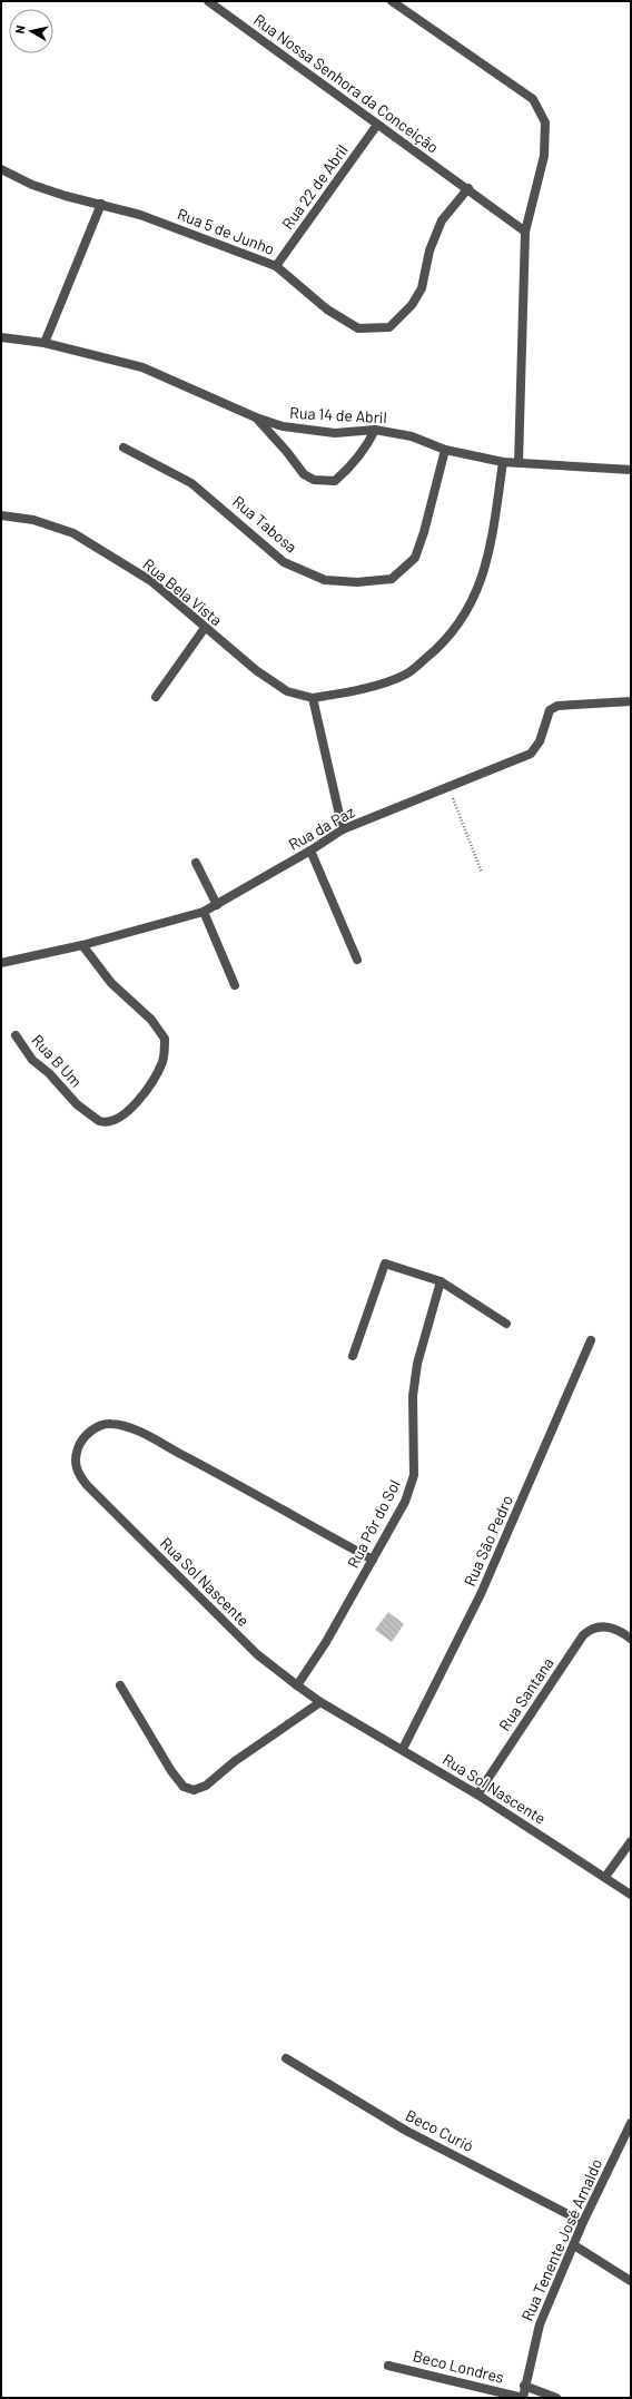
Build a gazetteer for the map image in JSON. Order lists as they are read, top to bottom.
{
  "streets": {
    "street": [
      "Rua Nossa Senhora da Conceição",
      "Rua 22 de Abril",
      "Rua 5 de Junho",
      "Rua 14 de Abril",
      "Rua Tabosa",
      "Rua Bela Vista",
      "Rua da Paz",
      "Rua B Um",
      "Rua Pôr do Sol",
      "Rua São Pedro",
      "Rua Sol Nascente",
      "Rua Santana",
      "Beco Curió",
      "Rua Tenente José Arnaldo",
      "Beco Londres"
    ]
  },
  "crossings": [
    ["Rua Nossa Senhora da Conceição", "Rua 22 de Abril"],
    ["Rua Nossa Senhora da Conceição", "Rua 5 de Junho"],
    ["Rua 22 de Abril", "Rua 5 de Junho"],
    ["Rua 14 de Abril", "Rua Tabosa"],
    ["Rua 14 de Abril", "Rua Bela Vista"],
    ["Rua da Paz", "Rua B Um"],
    ["Rua Pôr do Sol", "Rua Sol Nascente"],
    ["Rua São Pedro", "Rua Sol Nascente"],
    ["Rua Sol Nascente", "Rua Santana"],
    ["Beco Curió", "Rua Tenente José Arnaldo"],
    ["Rua Tenente José Arnaldo", "Beco Londres"]
  ],
  "north": "left"
}
